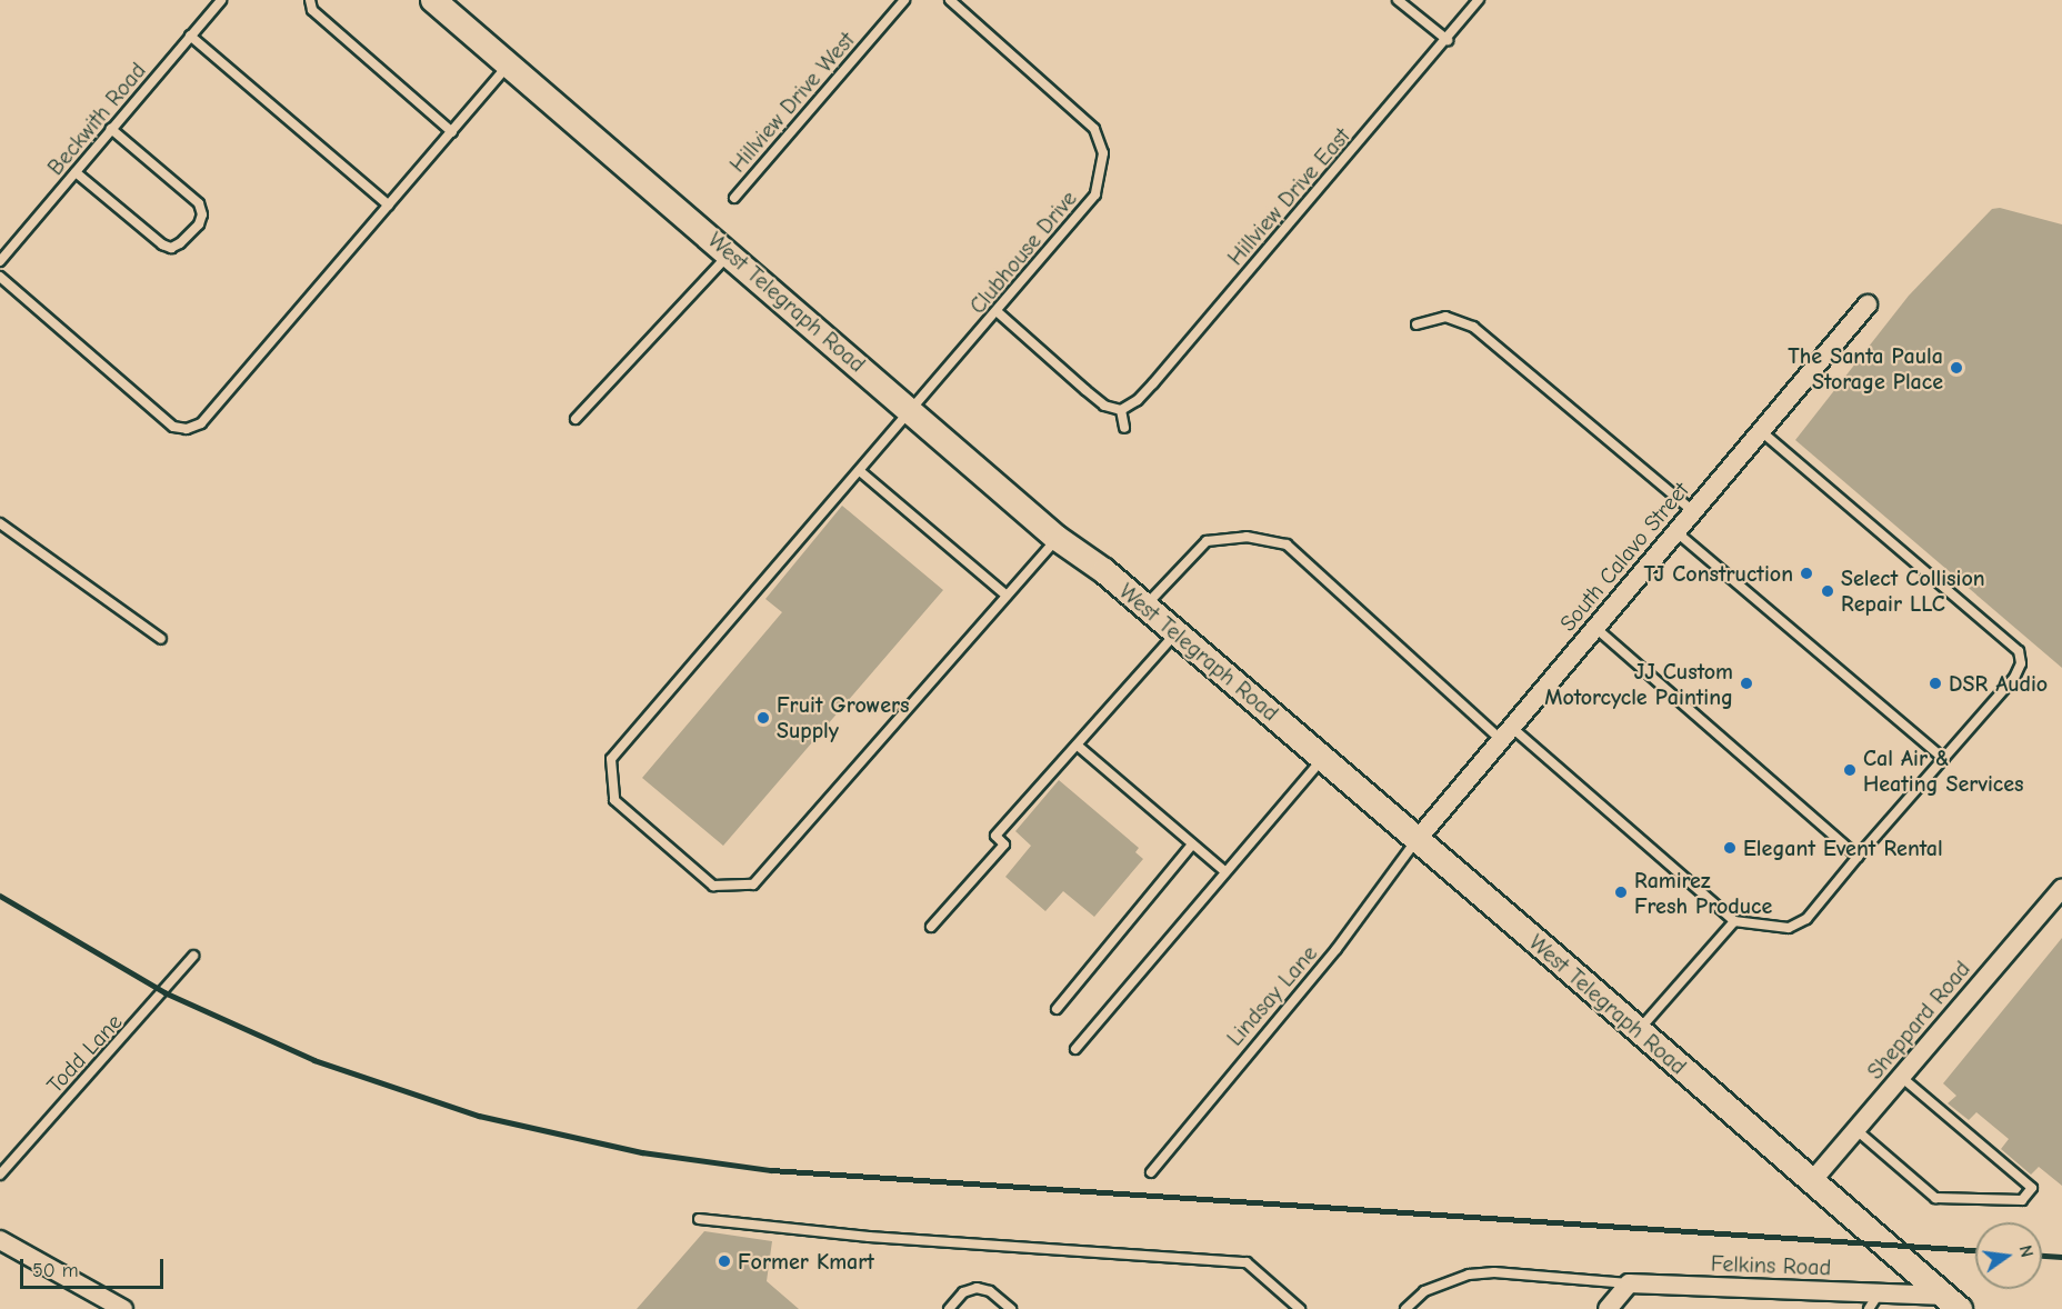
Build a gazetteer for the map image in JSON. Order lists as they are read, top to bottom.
{
  "streets": {
    "main road": ["West Telegraph Road"],
    "street": ["South Calavo Street", "Sheppard Road", "Felkins Road"],
    "lane": [
      "Hillview Drive West",
      "Beckwith Road",
      "Hillview Drive East",
      "Clubhouse Drive",
      "Lindsay Lane",
      "Todd Lane"
    ]
  },
  "crossings": [
    ["Clubhouse Drive", "West Telegraph Road"],
    ["West Telegraph Road", "South Calavo Street"],
    ["West Telegraph Road", "Lindsay Lane"],
    ["West Telegraph Road", "Sheppard Road"],
    ["West Telegraph Road", "Felkins Road"],
    ["South Calavo Street", "Lindsay Lane"]
  ],
  "places": [
    "The Santa Paula Storage Place",
    "TJ Construction",
    "Select Collision Repair LLC",
    "JJ Custom Motorcycle Painting",
    "DSR Audio",
    "Fruit Growers Supply",
    "Cal Air & Heating Services",
    "Elegant Event Rental",
    "Ramirez Fresh Produce",
    "Former Kmart"
  ],
  "scale_bar": "50 m",
  "north": "right"
}
